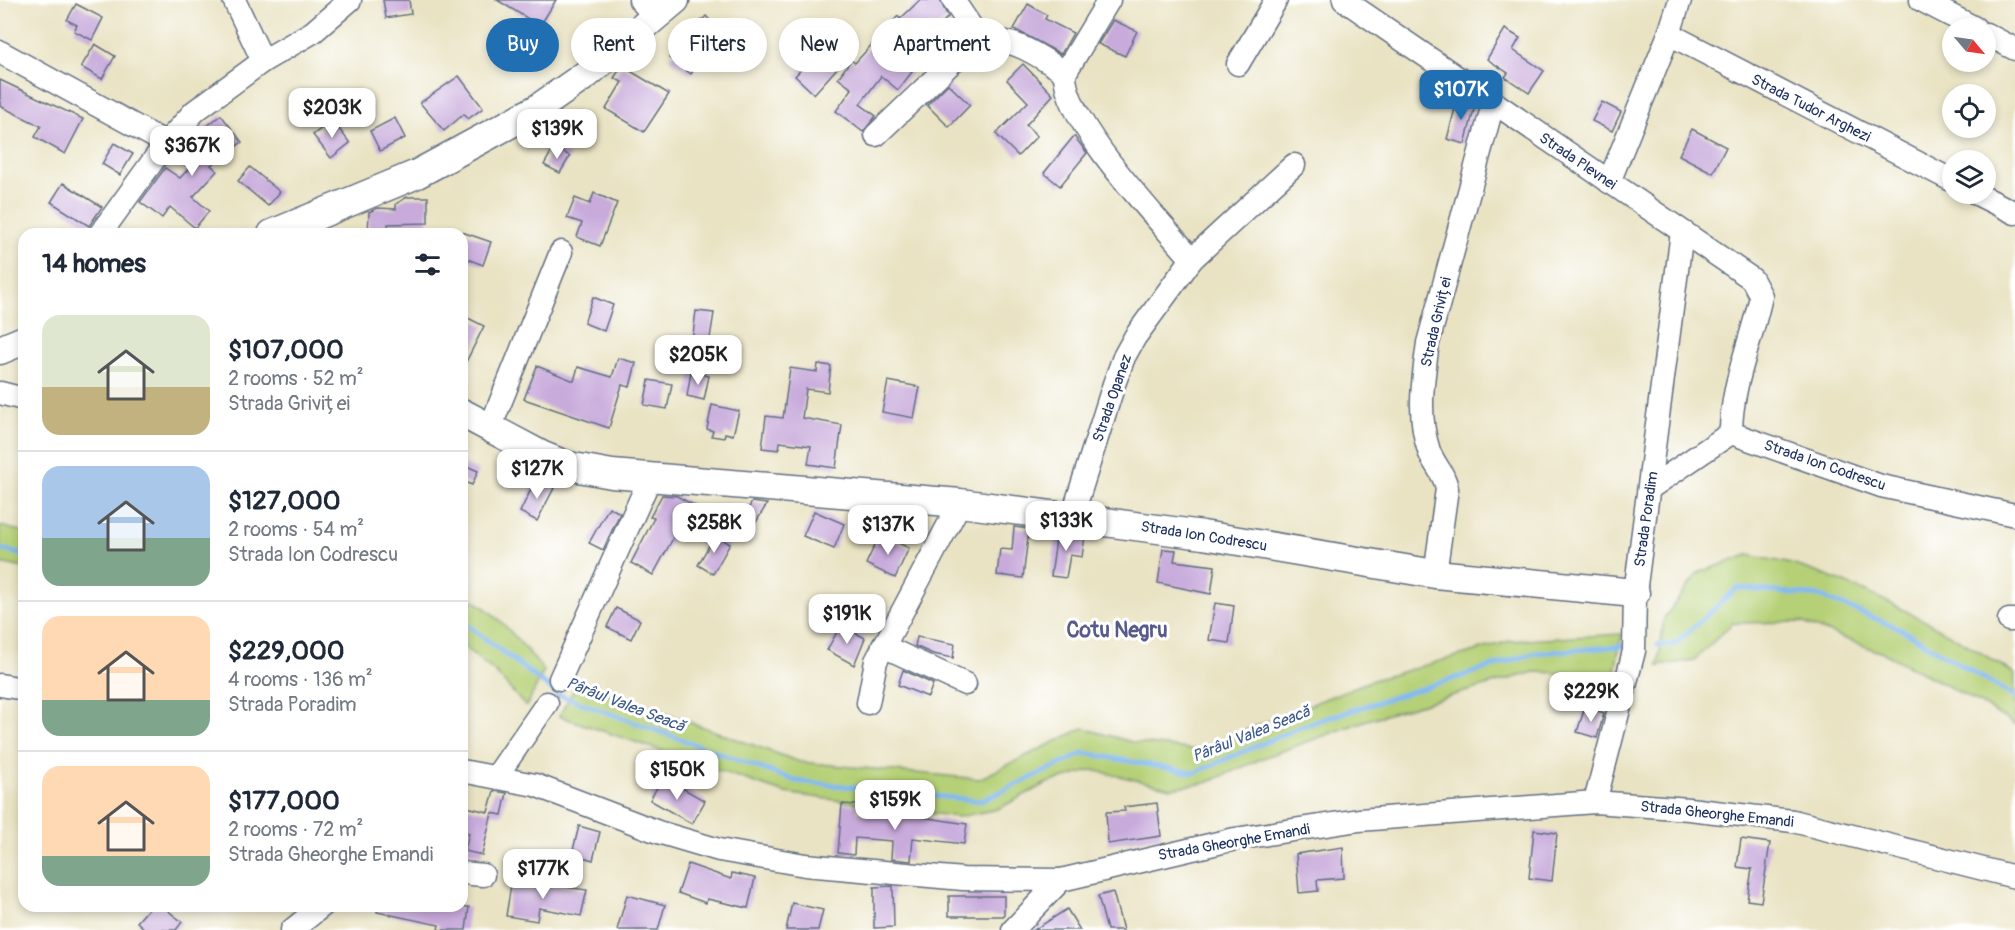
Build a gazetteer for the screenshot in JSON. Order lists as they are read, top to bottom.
{
  "streets": {
    "main road": ["Strada Ion Codrescu"],
    "street": [
      "Strada Tudor Arghezi",
      "Strada Plevnei",
      "Strada Griviței",
      "Strada Opanez",
      "Strada Poradim",
      "Strada Gheorghe Emandi"
    ]
  },
  "crossings": [
    ["Strada Plevnei", "Strada Griviței"],
    ["Strada Plevnei", "Strada Ion Codrescu"],
    ["Strada Plevnei", "Strada Poradim"],
    ["Strada Griviței", "Strada Ion Codrescu"],
    ["Strada Opanez", "Strada Ion Codrescu"],
    ["Strada Ion Codrescu", "Strada Poradim"],
    ["Strada Poradim", "Strada Gheorghe Emandi"]
  ],
  "districts": ["Cotu Negru"],
  "water": ["Pârâul Valea Seacă"],
  "north": "bottom right",
  "page": {
    "chip": [
      "Buy",
      "Rent",
      "Filters",
      "New",
      "Apartment"
    ],
    "price": [
      "$107K",
      "$203K",
      "$139K",
      "$367K",
      "$205K",
      "$127K",
      "$133K",
      "$258K",
      "$137K",
      "$191K",
      "$229K",
      "$150K",
      "$159K",
      "$177K"
    ],
    "heading": "14 homes",
    "list": [
      {
        "name": "$107,000",
        "note": "2 rooms · 52 m² · Strada Griviței"
      },
      {
        "name": "$127,000",
        "note": "2 rooms · 54 m² · Strada Ion Codrescu"
      },
      {
        "name": "$229,000",
        "note": "4 rooms · 136 m² · Strada Poradim"
      },
      {
        "name": "$177,000",
        "note": "2 rooms · 72 m² · Strada Gheorghe Emandi"
      }
    ]
  }
}
